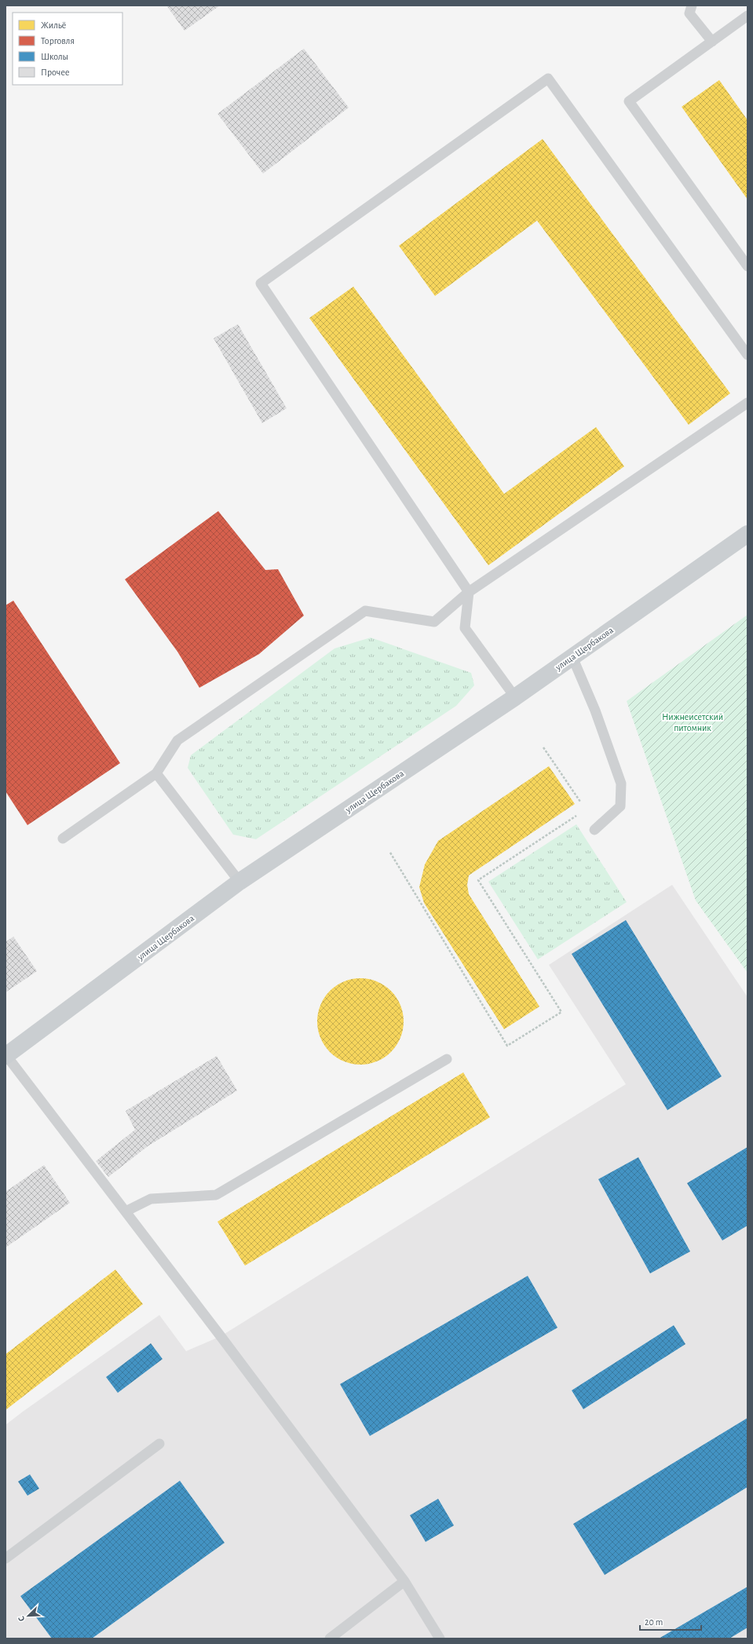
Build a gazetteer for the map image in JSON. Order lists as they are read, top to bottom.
{
  "streets": {
    "main road": ["улица Щербакова"]
  },
  "parks": ["Нижнеисетский питомник"],
  "legend": [
    "Жильё",
    "Торговля",
    "Школы",
    "Прочее"
  ],
  "scale_bar": "20 m",
  "north": "bottom left"
}
